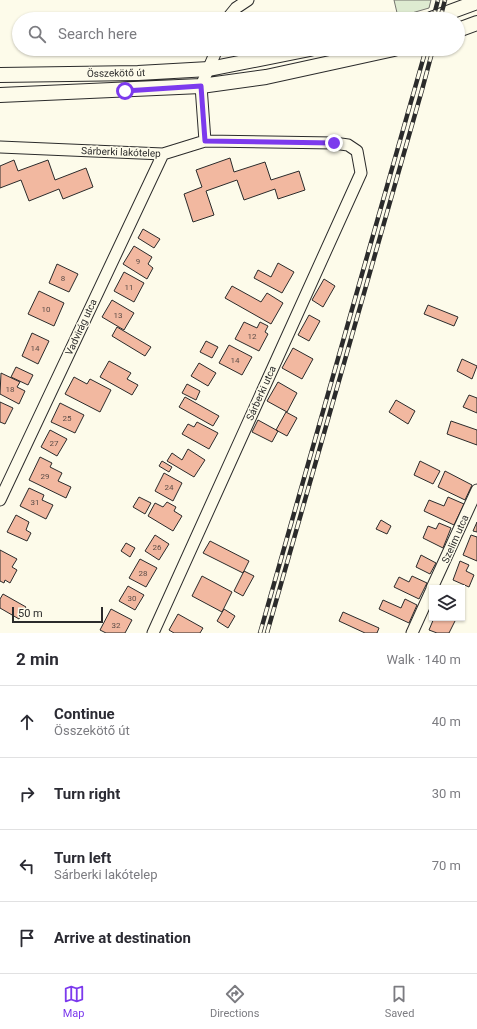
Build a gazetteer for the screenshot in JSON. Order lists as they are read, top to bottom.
{
  "streets": {
    "street": [
      "Összekötő út",
      "Sárberki lakótelep",
      "Vadvirág utca",
      "Sárberki utca",
      "Szelim utca"
    ]
  },
  "crossings": [
    ["Sárberki lakótelep", "Vadvirág utca"],
    ["Sárberki lakótelep", "Sárberki utca"]
  ],
  "house_numbers": [
    "9",
    "8",
    "11",
    "10",
    "13",
    "12",
    "14",
    "14",
    "18",
    "25",
    "27",
    "29",
    "24",
    "31",
    "26",
    "28",
    "30",
    "32"
  ],
  "scale_bar": "50 m",
  "page": {
    "search": "Search here",
    "scale": "50 m",
    "heading": ["2 min", "Walk · 140 m"],
    "list": [
      ["Continue", "Összekötő út", "40 m"],
      ["Turn right", "30 m"],
      ["Turn left", "Sárberki lakótelep", "70 m"],
      "Arrive at destination"
    ],
    "nav": ["Map", "Directions", "Saved"]
  }
}
